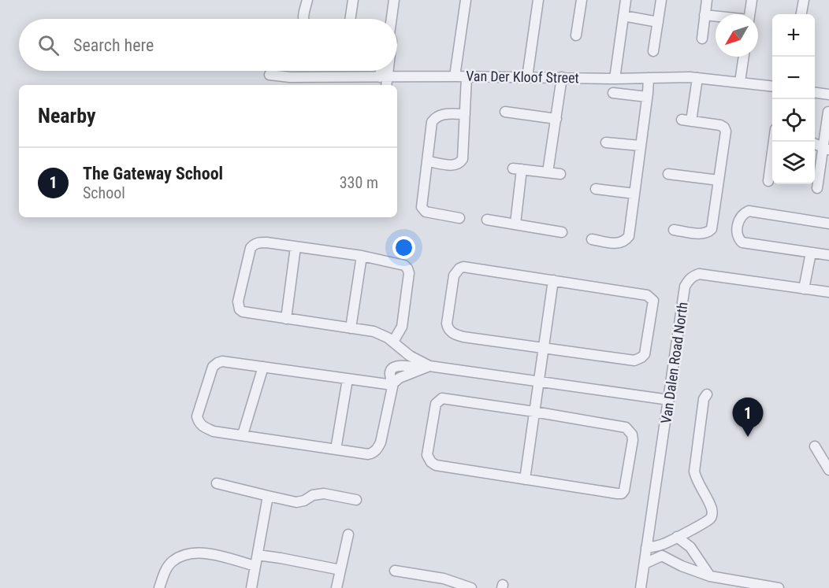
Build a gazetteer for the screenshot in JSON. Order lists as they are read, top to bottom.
{
  "streets": {
    "street": ["Van Der Kloof Street", "Van Dalen Road North"]
  },
  "north": "bottom left",
  "page": {
    "map_buttons": ["+", "−"],
    "search": "Search here",
    "heading": "Nearby",
    "list": [
      {
        "mark": "1",
        "name": "The Gateway School",
        "note": "School",
        "value": "330 m"
      }
    ],
    "pins": "1"
  }
}
